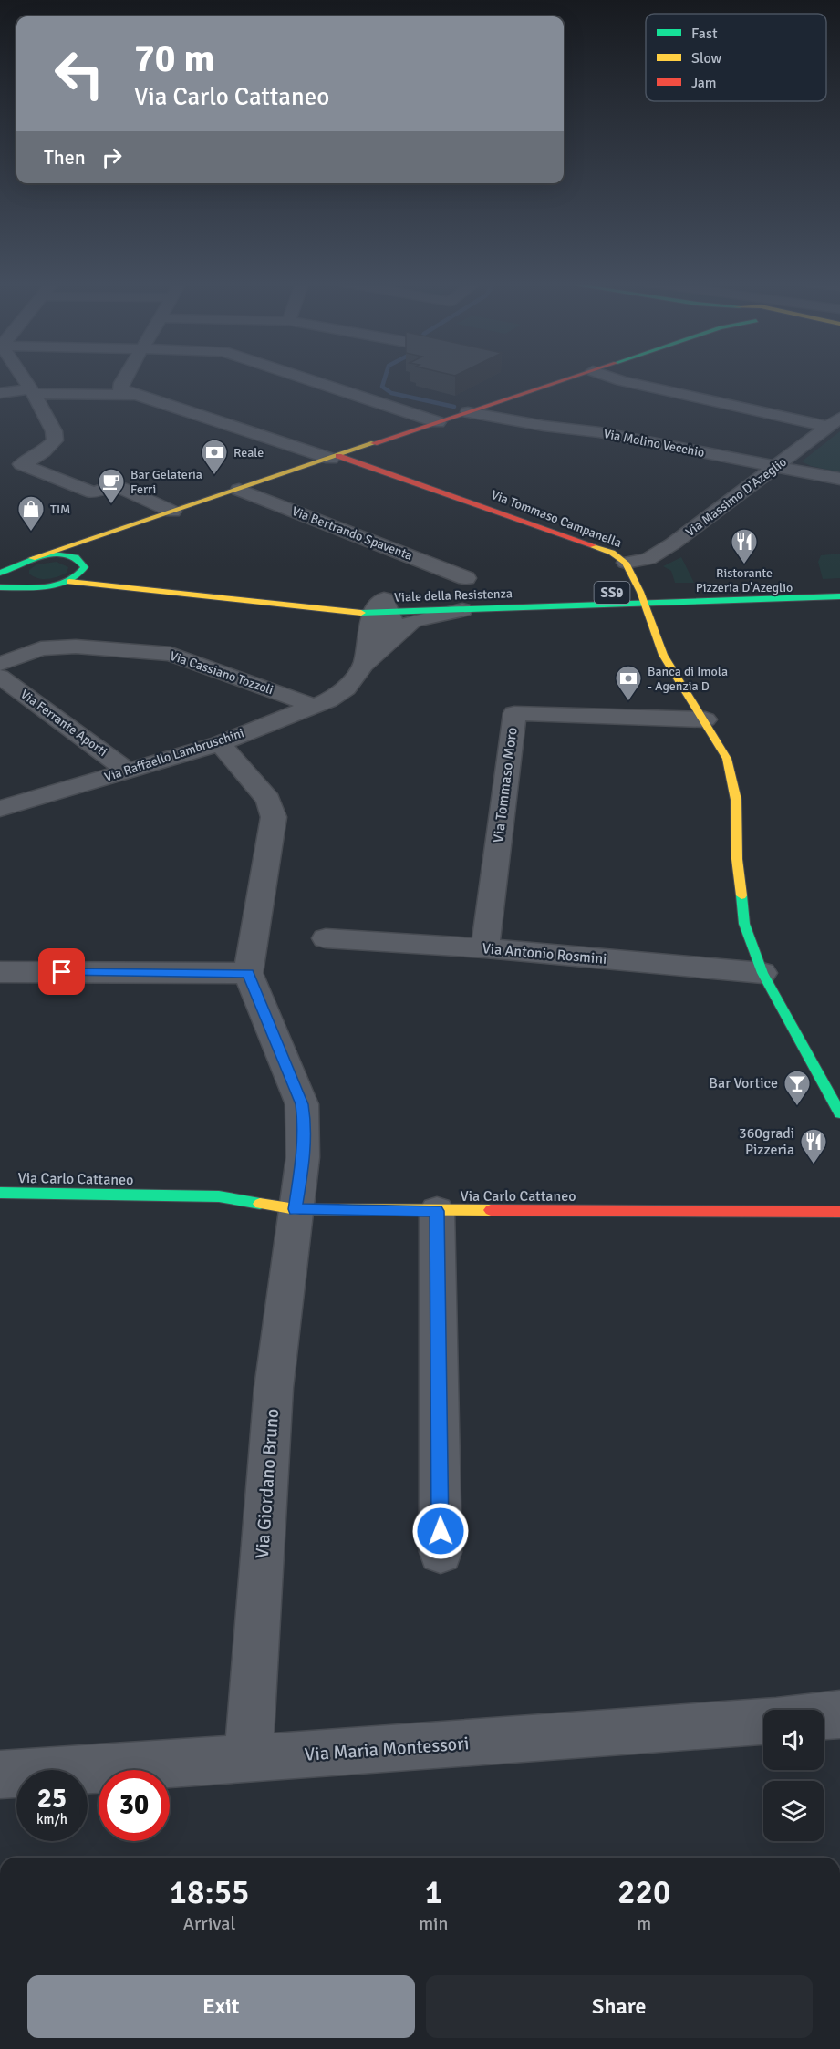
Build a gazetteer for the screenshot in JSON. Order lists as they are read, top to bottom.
{
  "streets": {
    "street": [
      "Via Molino Vecchio",
      "Via Massimo D'Azeglio",
      "Via Tommaso Campanella",
      "Via Bertrando Spaventa",
      "SS9",
      "Viale della Resistenza",
      "Via Cassiano Tozzoli",
      "Via Ferrante Aporti",
      "Via Raffaello Lambruschini",
      "Via Tommaso Moro",
      "Via Antonio Rosmini",
      "Via Carlo Cattaneo",
      "Via Giordano Bruno",
      "Via Maria Montessori"
    ]
  },
  "crossings": [
    ["Via Molino Vecchio", "Via Massimo D'Azeglio"],
    ["Via Massimo D'Azeglio", "Via Tommaso Campanella"],
    ["Via Tommaso Campanella", "Viale della Resistenza"],
    ["Via Tommaso Campanella", "Via Tommaso Moro"],
    ["Via Tommaso Campanella", "Via Antonio Rosmini"],
    ["Viale della Resistenza", "Via Raffaello Lambruschini"],
    ["Via Cassiano Tozzoli", "Via Raffaello Lambruschini"],
    ["Via Ferrante Aporti", "Via Raffaello Lambruschini"],
    ["Via Tommaso Moro", "Via Antonio Rosmini"],
    ["Via Carlo Cattaneo", "Via Giordano Bruno"],
    ["Via Giordano Bruno", "Via Maria Montessori"]
  ],
  "places": {
    "bank": ["Reale", "Banca di Imola - Agenzia D"],
    "cafe": ["Bar Gelateria Ferri"],
    "shop": ["TIM"],
    "restaurant": ["Ristorante Pizzeria D'Azeglio", "360gradi Pizzeria"],
    "bar": ["Bar Vortice"]
  },
  "legend": ["Fast", "Slow", "Jam"],
  "page": {
    "turn": ["70 m", "Via Carlo Cattaneo"],
    "then": "Then",
    "speed": "25 km/h",
    "limit": "30",
    "eta": [
      "18:55",
      "Arrival",
      "1",
      "min",
      "220",
      "m"
    ],
    "buttons": ["Exit", "Share"]
  }
}
